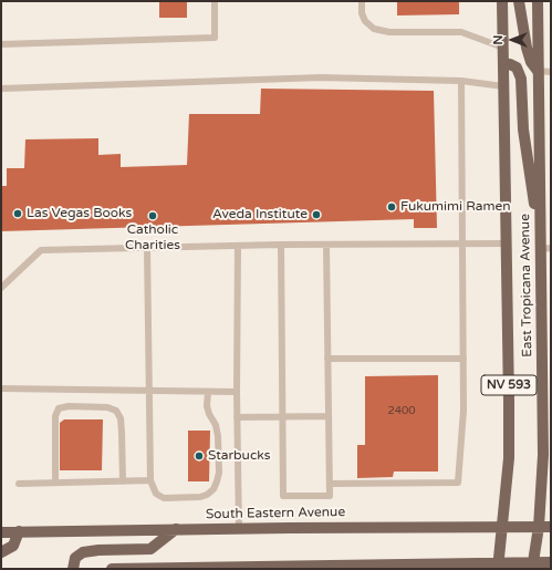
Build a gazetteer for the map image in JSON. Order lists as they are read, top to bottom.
{
  "streets": {
    "main road": ["East Tropicana Avenue", "NV 593", "South Eastern Avenue"]
  },
  "crossings": [
    ["East Tropicana Avenue", "South Eastern Avenue"]
  ],
  "places": [
    "Fukumimi Ramen",
    "Las Vegas Books",
    "Aveda Institute",
    "Catholic Charities",
    "Starbucks"
  ],
  "house_numbers": ["2400"],
  "north": "left"
}
